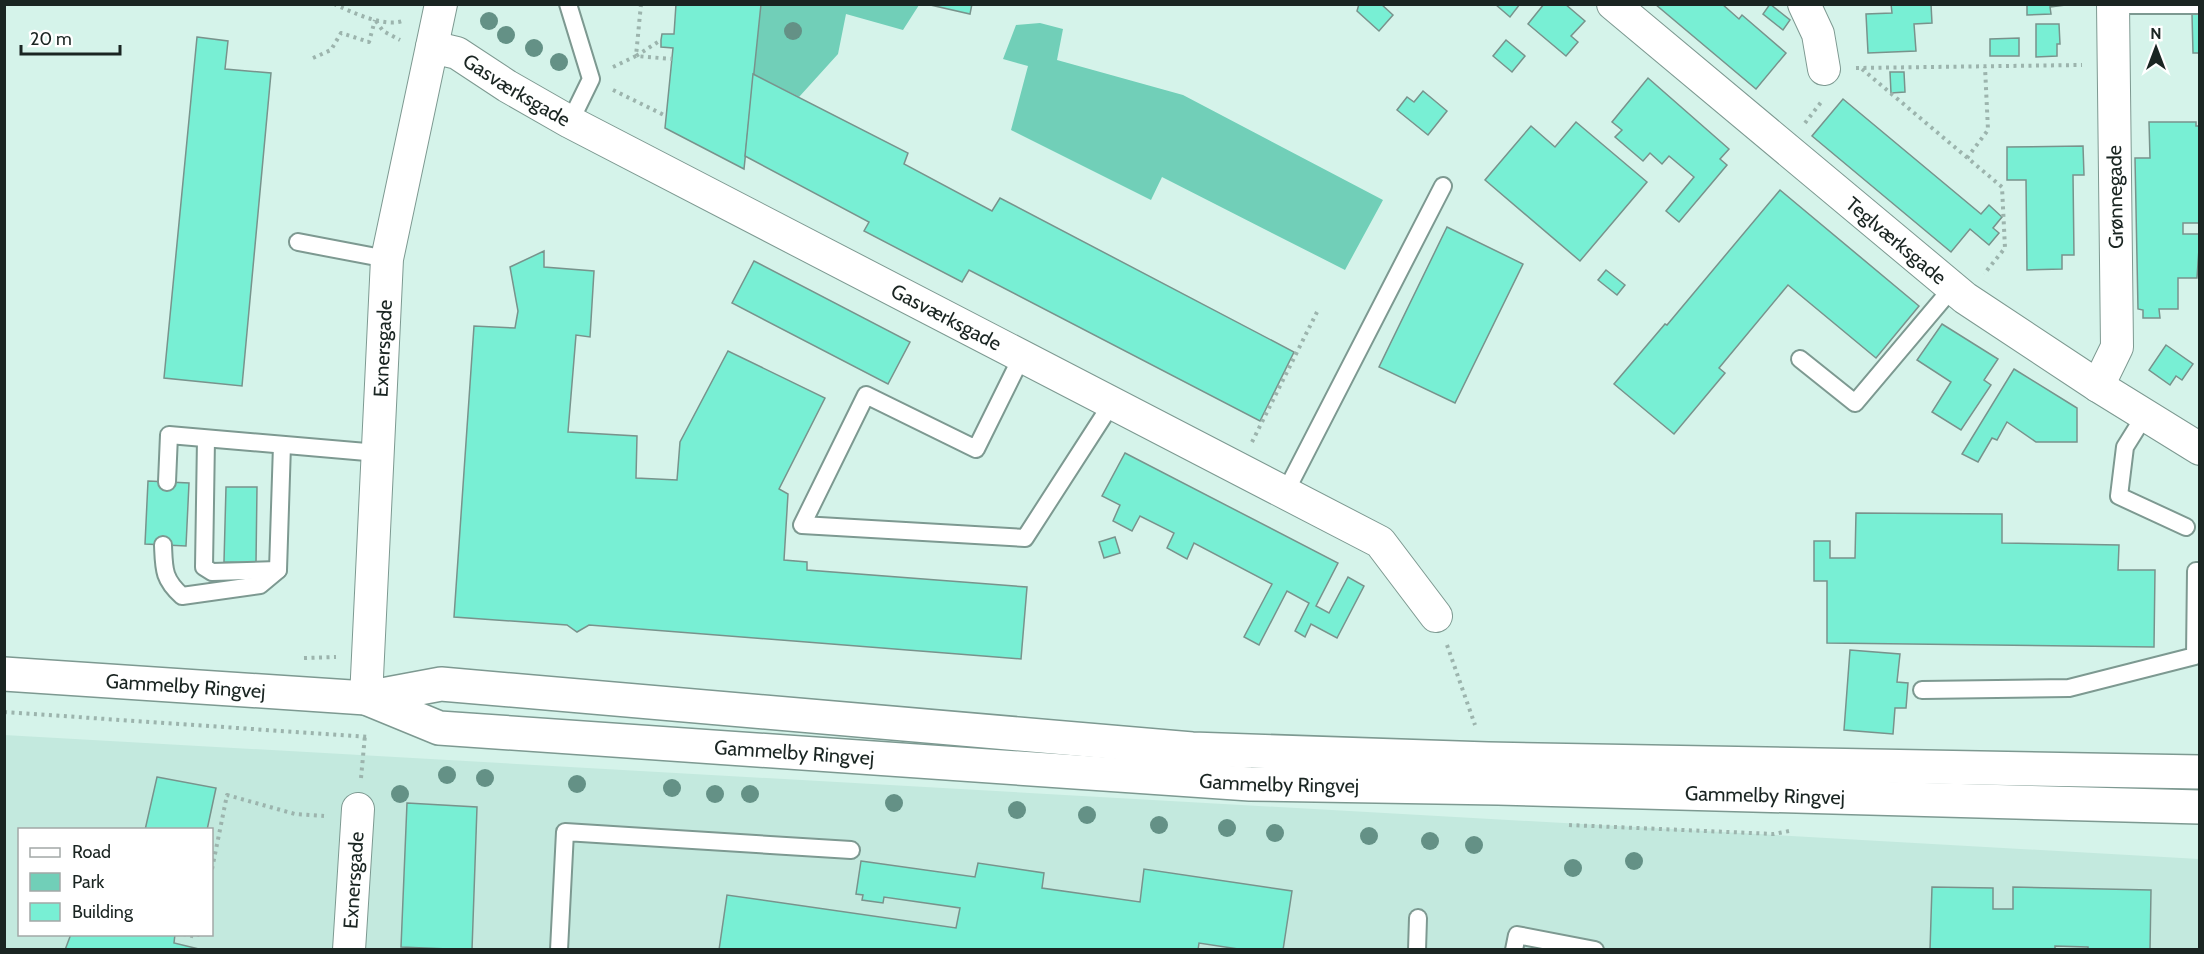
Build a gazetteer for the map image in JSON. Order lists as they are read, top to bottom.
{
  "streets": {
    "street": [
      "Gasværksgade",
      "Grønnegade",
      "Teglværksgade",
      "Exnersgade",
      "Gammelby Ringvej"
    ]
  },
  "crossings": [
    ["Gasværksgade", "Exnersgade"],
    ["Grønnegade", "Teglværksgade"],
    ["Exnersgade", "Gammelby Ringvej"]
  ],
  "legend": ["Road", "Park", "Building"],
  "scale_bar": "20 m",
  "north": "top"
}
